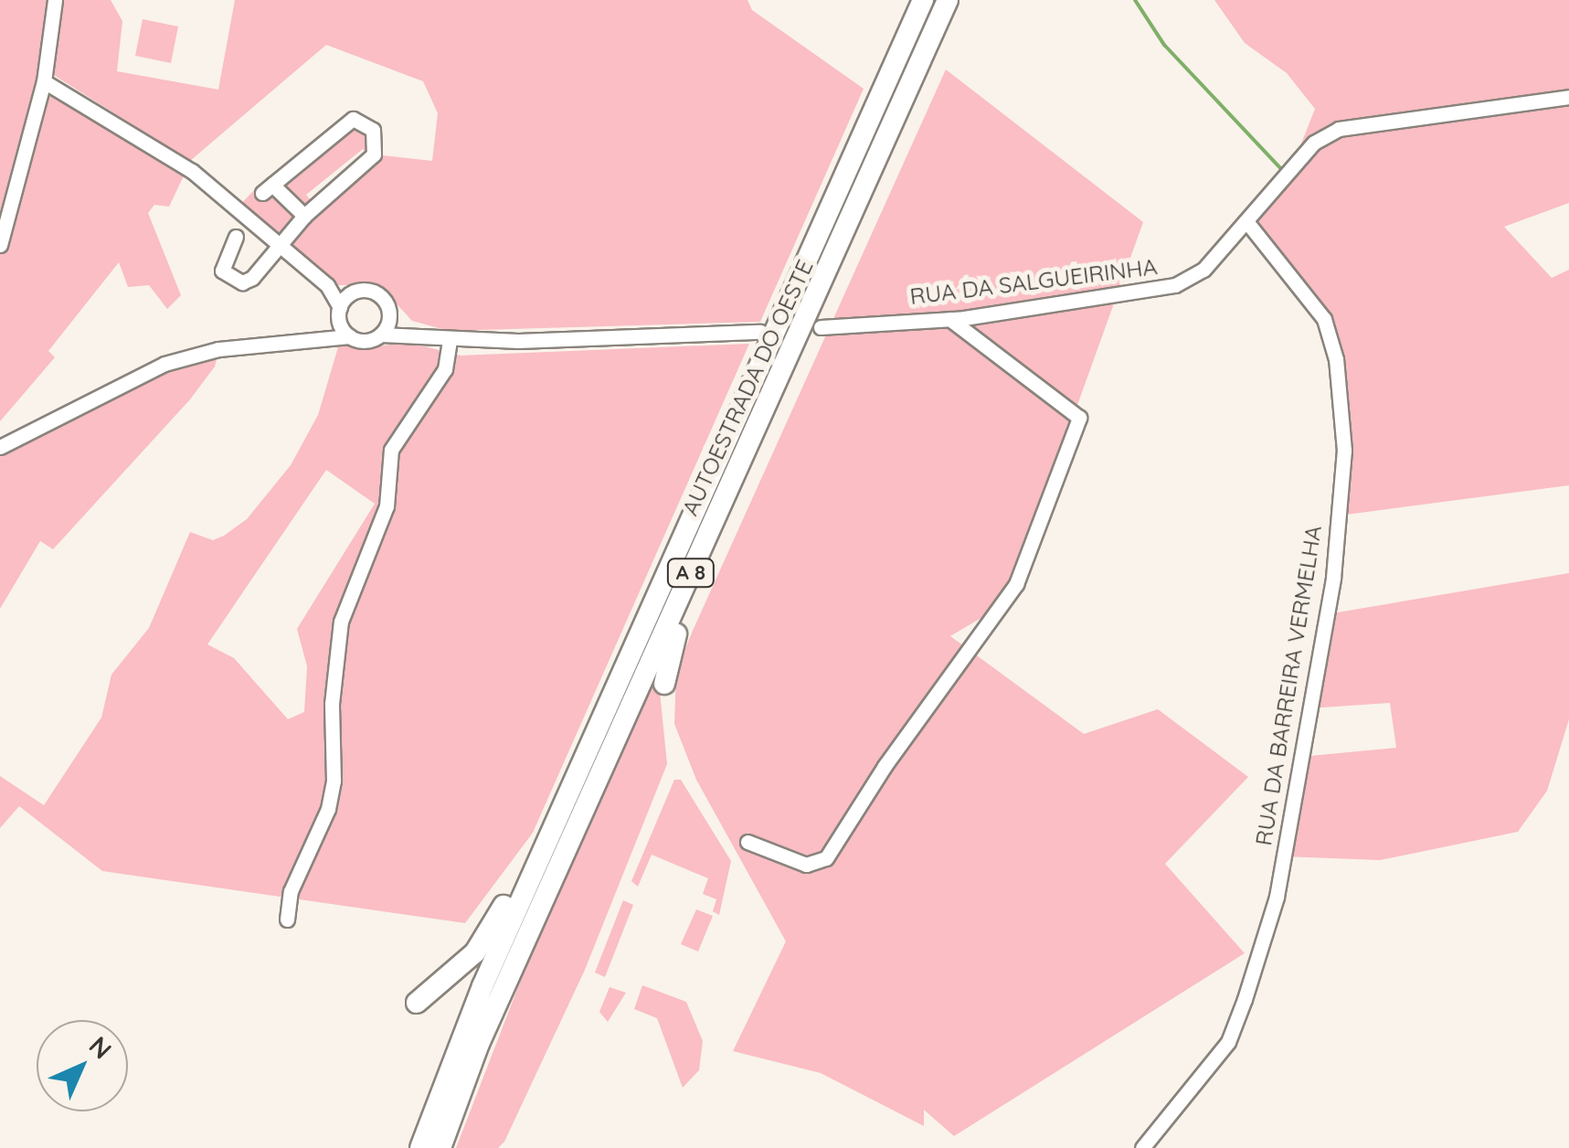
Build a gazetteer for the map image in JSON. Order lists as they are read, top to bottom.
{
  "streets": {
    "highway": ["AUTOESTRADA DO OESTE", "A 8"],
    "street": ["RUA DA SALGUEIRINHA", "RUA DA BARREIRA VERMELHA"]
  },
  "crossings": [
    ["RUA DA SALGUEIRINHA", "RUA DA BARREIRA VERMELHA"]
  ],
  "north": "top right"
}
